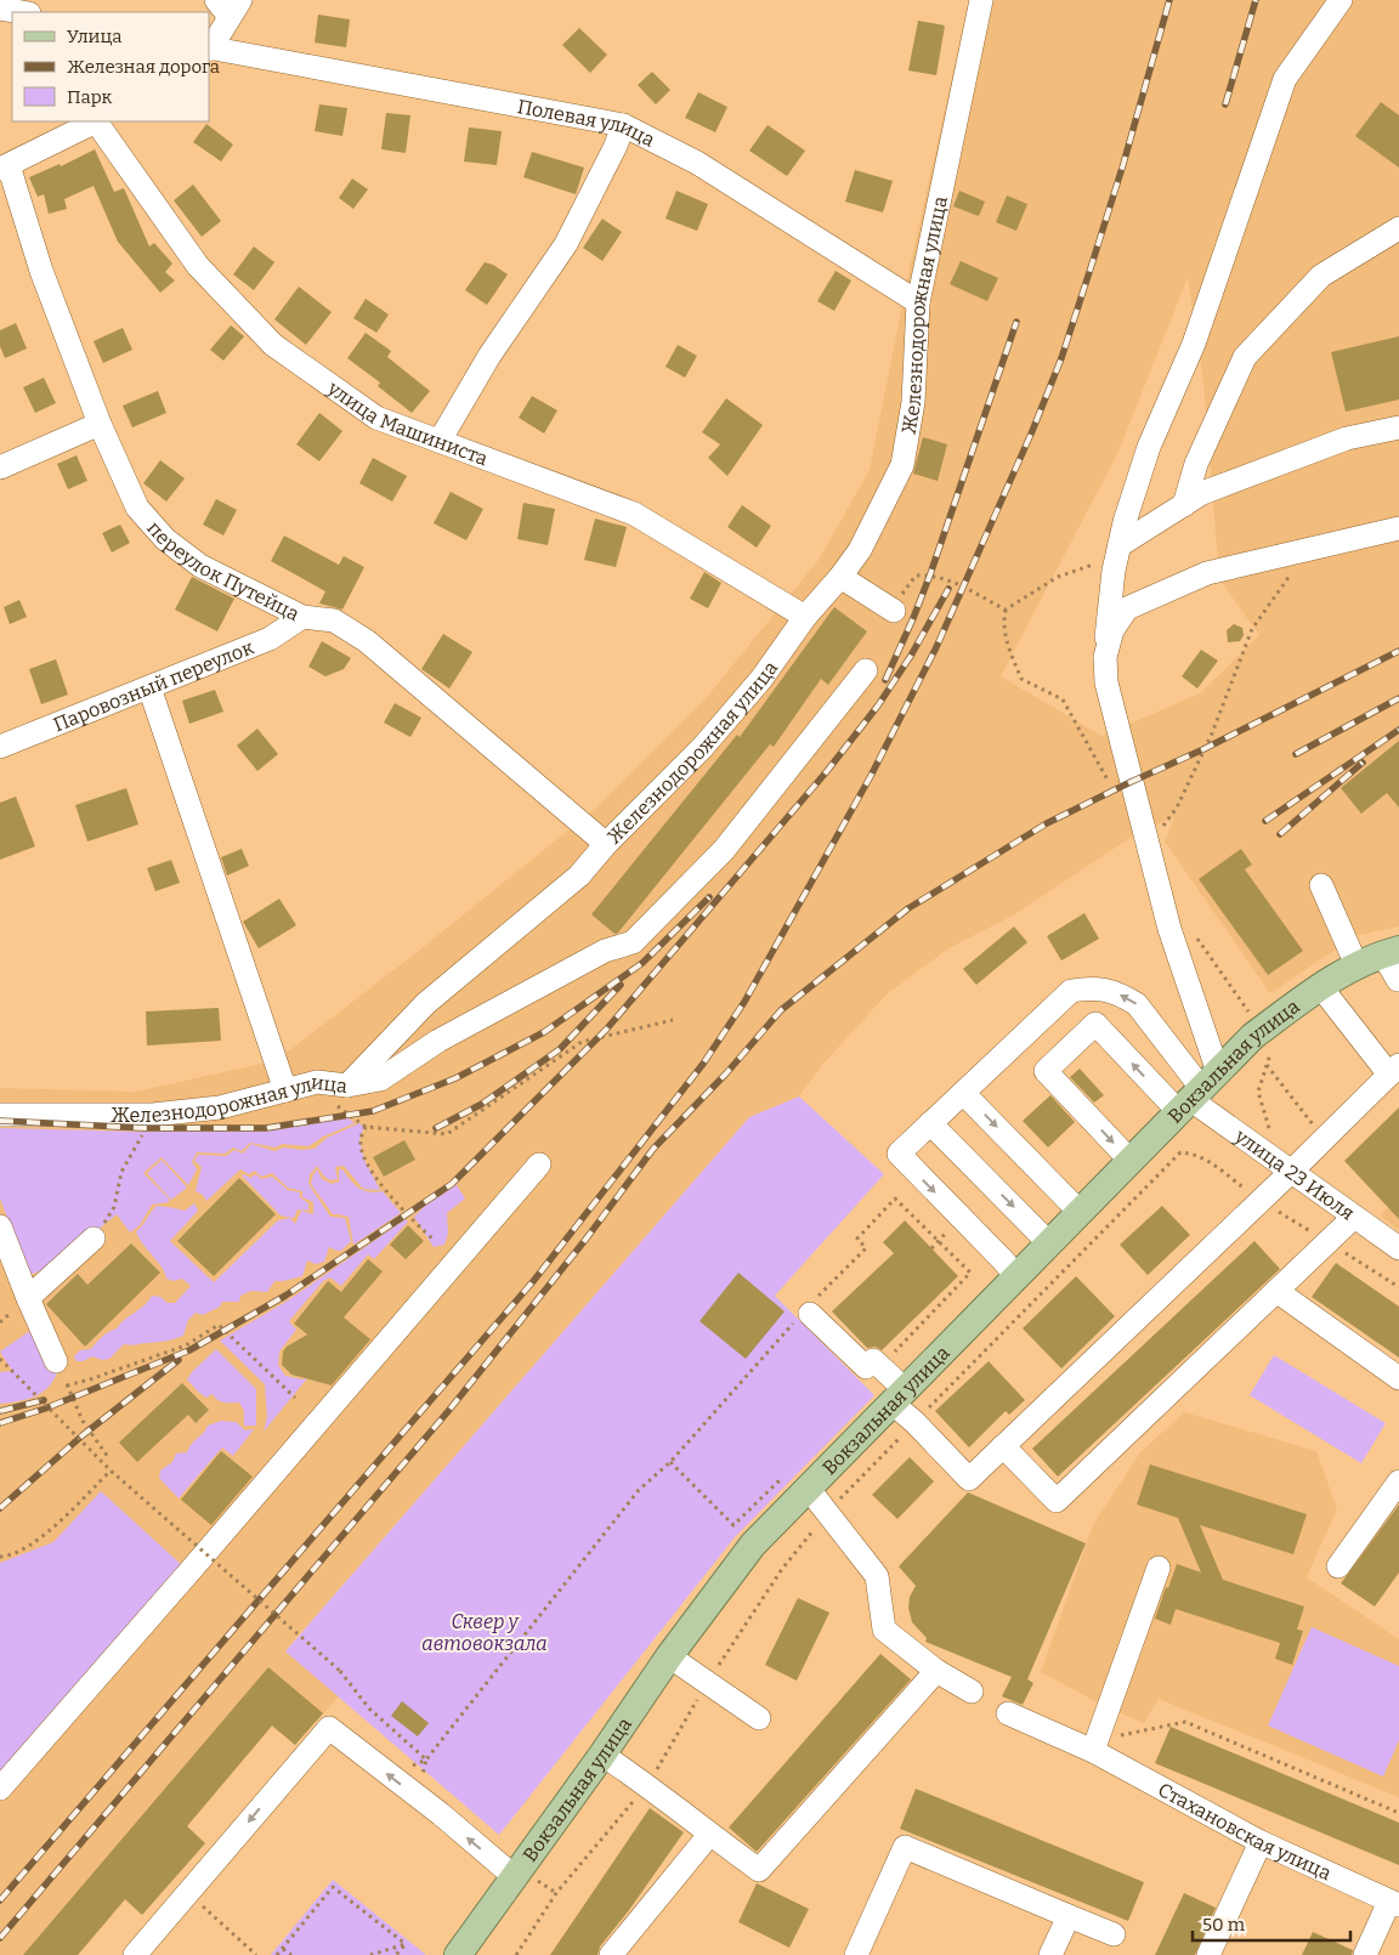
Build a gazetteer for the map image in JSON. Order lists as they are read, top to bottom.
{
  "streets": {
    "main road": ["Вокзальная улица"],
    "street": [
      "Полевая улица",
      "Железнодорожная улица",
      "улица Машиниста",
      "переулок Путейца",
      "Паровозный переулок",
      "улица 23 Июля",
      "Стахановская улица"
    ]
  },
  "crossings": [
    ["Полевая улица", "Железнодорожная улица"],
    ["Железнодорожная улица", "улица Машиниста"],
    ["Железнодорожная улица", "переулок Путейца"],
    ["переулок Путейца", "Паровозный переулок"],
    ["Вокзальная улица", "улица 23 Июля"]
  ],
  "parks": ["Сквер у автовокзала"],
  "legend": ["Улица", "Железная дорога", "Парк"],
  "scale_bar": "50 m"
}
